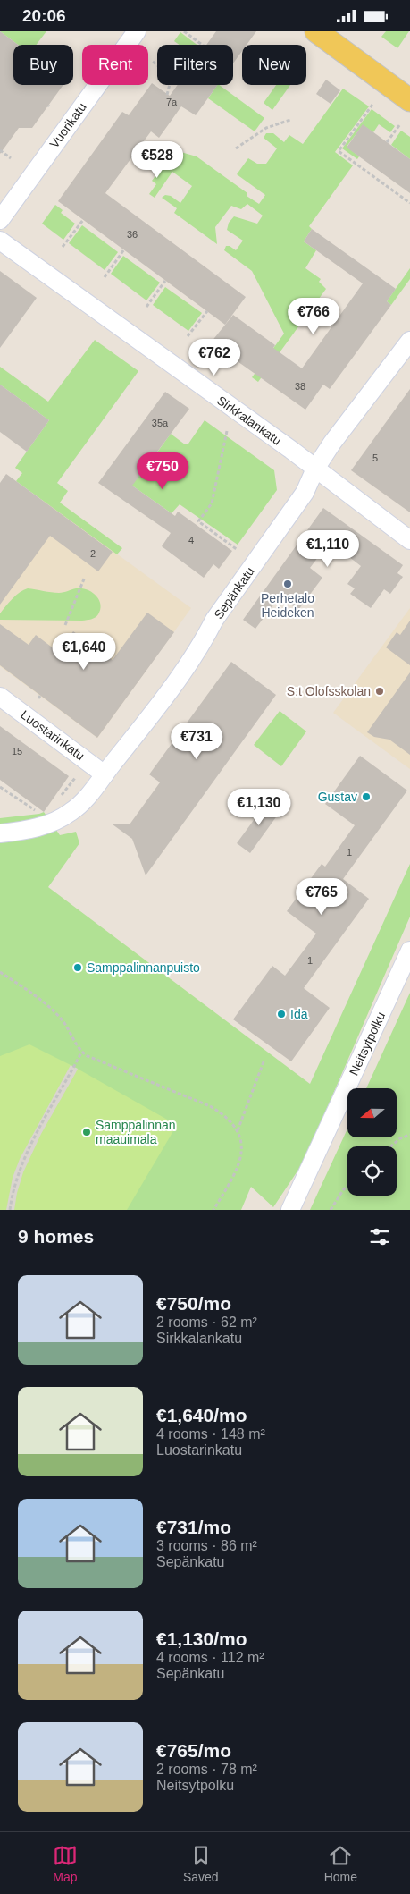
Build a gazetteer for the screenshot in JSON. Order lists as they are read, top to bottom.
{
  "streets": {
    "street": [
      "Vuorikatu",
      "Sirkkalankatu",
      "Sepänkatu",
      "Luostarinkatu",
      "Neitsytpolku"
    ]
  },
  "crossings": [
    ["Sirkkalankatu", "Sepänkatu"],
    ["Sepänkatu", "Luostarinkatu"]
  ],
  "places": [
    "Perhetalo Heideken",
    "S:t Olofsskolan",
    "Gustav",
    "Samppalinnanpuisto",
    "Ida",
    "Samppalinnan maauimala"
  ],
  "house_numbers": [
    "7a",
    "36",
    "38",
    "35a",
    "5",
    "4",
    "2",
    "15",
    "1",
    "1"
  ],
  "north": "left",
  "page": {
    "status": "20:06",
    "chip": [
      "Buy",
      "Rent",
      "Filters",
      "New"
    ],
    "price": [
      "€528",
      "€766",
      "€762",
      "€750",
      "€1,110",
      "€1,640",
      "€731",
      "€1,130",
      "€765"
    ],
    "heading": "9 homes",
    "list": [
      {
        "name": "€750/mo",
        "note": "2 rooms · 62 m² · Sirkkalankatu"
      },
      {
        "name": "€1,640/mo",
        "note": "4 rooms · 148 m² · Luostarinkatu"
      },
      {
        "name": "€731/mo",
        "note": "3 rooms · 86 m² · Sepänkatu"
      },
      {
        "name": "€1,130/mo",
        "note": "4 rooms · 112 m² · Sepänkatu"
      },
      {
        "name": "€765/mo",
        "note": "2 rooms · 78 m² · Neitsytpolku"
      }
    ],
    "tabs": ["Map", "Saved", "Home"]
  }
}
